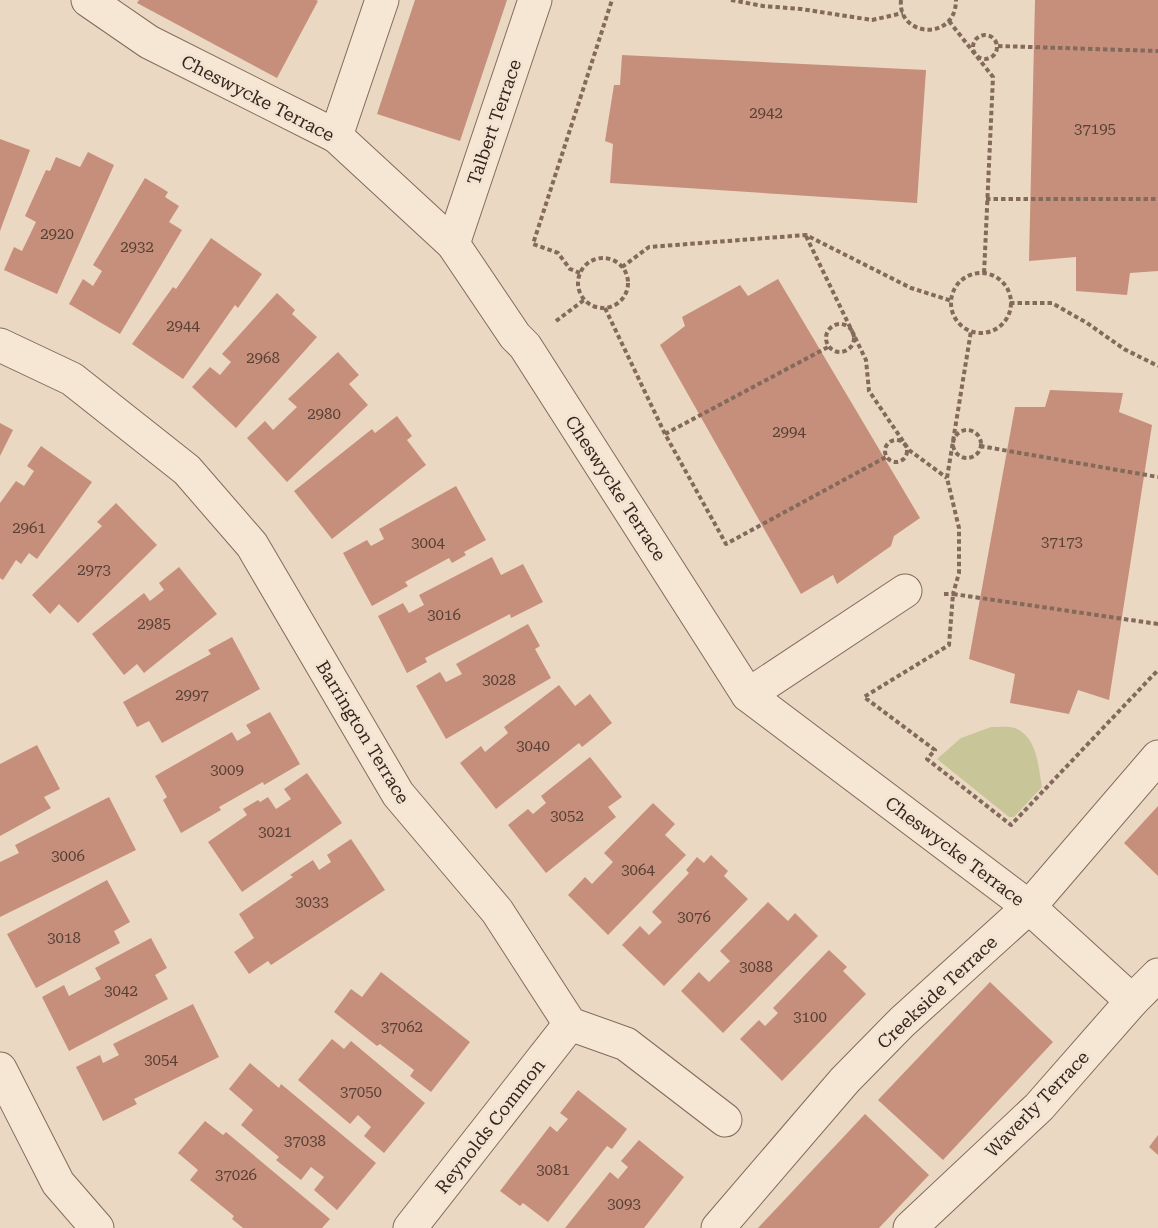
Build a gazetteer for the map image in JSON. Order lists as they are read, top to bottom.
{
  "streets": {
    "street": [
      "Cheswycke Terrace",
      "Talbert Terrace",
      "Barrington Terrace",
      "Creekside Terrace",
      "Waverly Terrace",
      "Reynolds Common"
    ]
  },
  "crossings": [
    ["Cheswycke Terrace", "Talbert Terrace"],
    ["Cheswycke Terrace", "Creekside Terrace"],
    ["Cheswycke Terrace", "Waverly Terrace"],
    ["Barrington Terrace", "Reynolds Common"]
  ],
  "house_numbers": [
    "2942",
    "37195",
    "2920",
    "2932",
    "2944",
    "2968",
    "2980",
    "2994",
    "2961",
    "37173",
    "3004",
    "2973",
    "3016",
    "2985",
    "3028",
    "2997",
    "3040",
    "3009",
    "3052",
    "3021",
    "3006",
    "3064",
    "3033",
    "3076",
    "3018",
    "3088",
    "3042",
    "3100",
    "37062",
    "3054",
    "37050",
    "37038",
    "3081",
    "37026",
    "3093"
  ]
}
